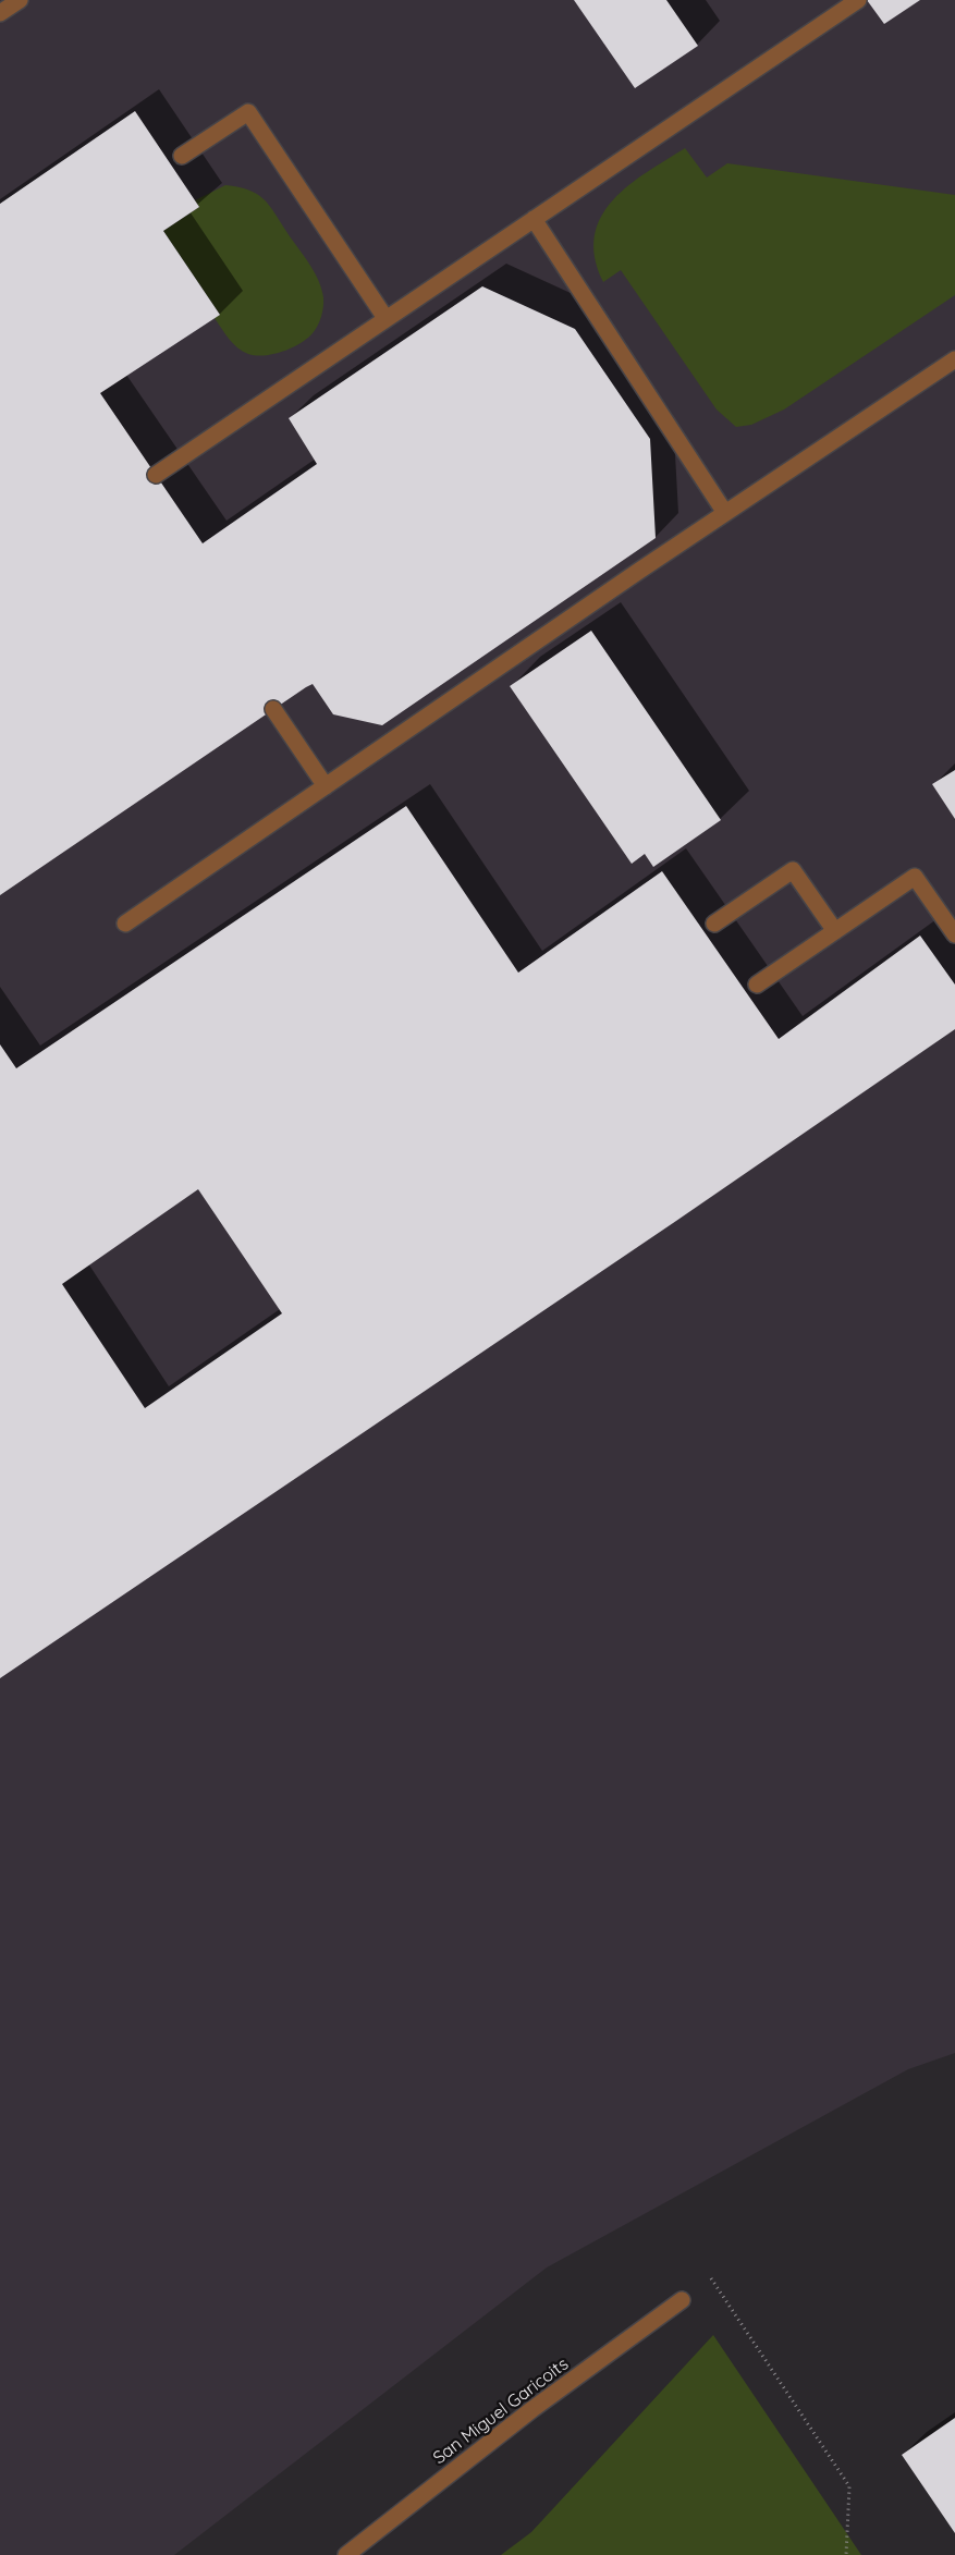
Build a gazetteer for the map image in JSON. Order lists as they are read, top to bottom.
{
  "streets": {
    "lane": ["San Miguel Garicoits"]
  }
}
